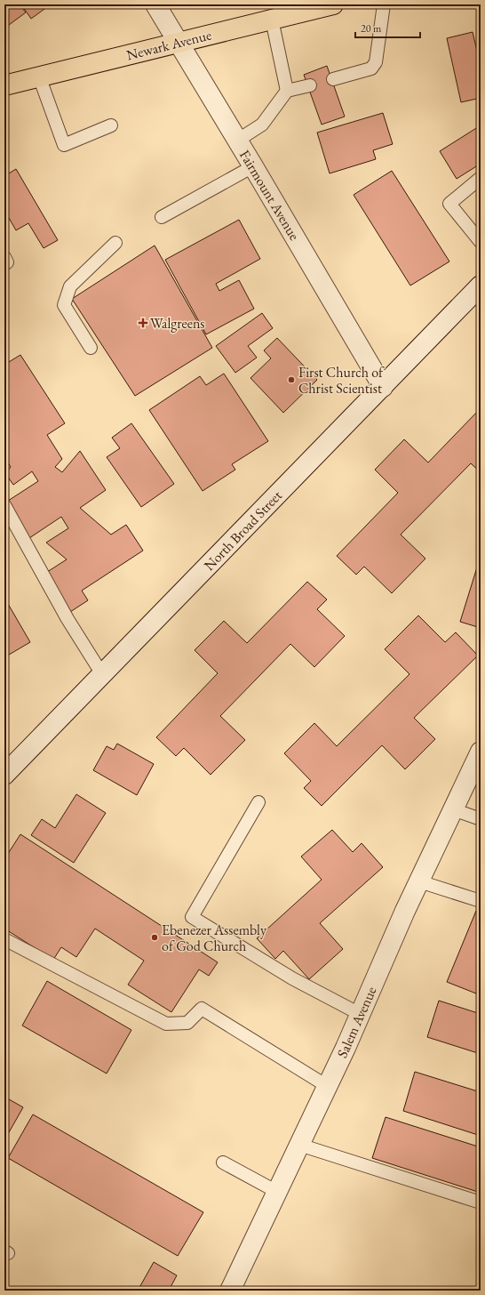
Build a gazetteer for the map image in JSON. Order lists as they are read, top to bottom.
{
  "streets": {
    "main road": ["Newark Avenue"],
    "street": ["Fairmount Avenue", "North Broad Street", "Salem Avenue"]
  },
  "crossings": [
    ["Newark Avenue", "Fairmount Avenue"],
    ["Fairmount Avenue", "North Broad Street"]
  ],
  "places": {
    "health": ["Walgreens"],
    "other": ["First Church of Christ Scientist", "Ebenezer Assembly of God Church"]
  },
  "scale_bar": "20 m"
}
